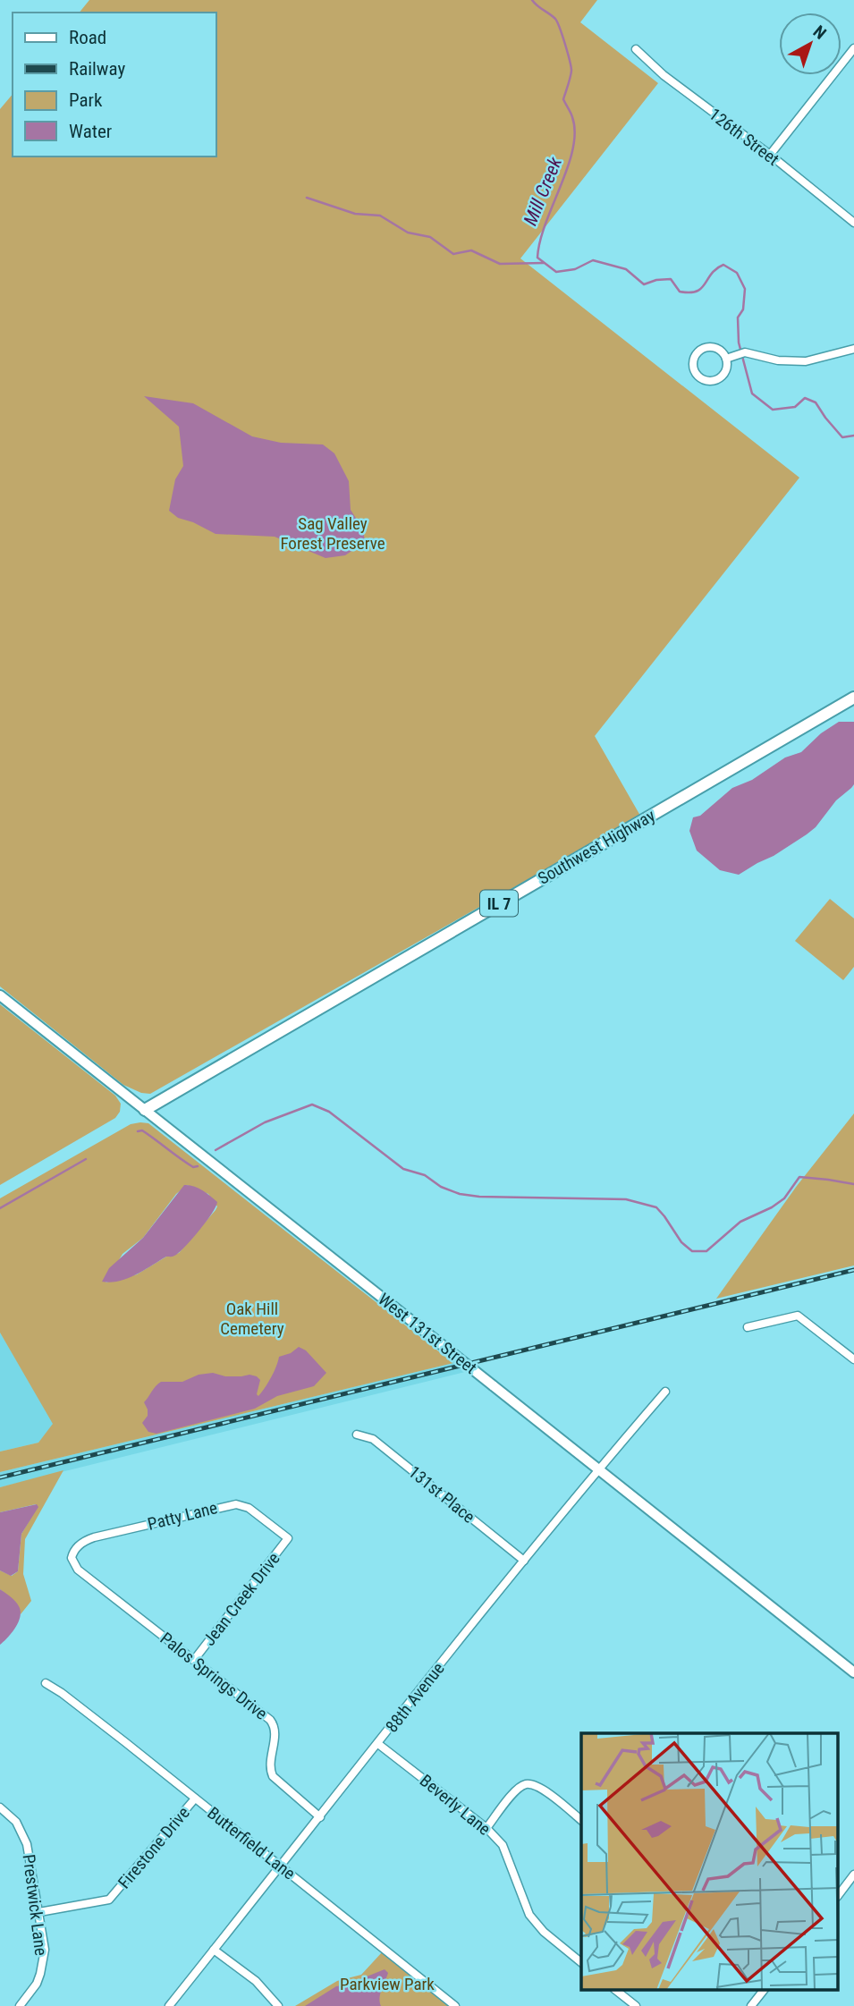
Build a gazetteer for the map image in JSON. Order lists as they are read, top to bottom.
{
  "streets": {
    "main road": ["Southwest Highway", "IL 7"],
    "street": [
      "126th Street",
      "West 131st Street",
      "131st Place",
      "Patty Lane",
      "Jean Creek Drive",
      "Palos Springs Drive",
      "88th Avenue",
      "Beverly Lane",
      "Butterfield Lane",
      "Firestone Drive",
      "Prestwick Lane"
    ]
  },
  "crossings": [
    ["Southwest Highway", "West 131st Street"],
    ["West 131st Street", "88th Avenue"],
    ["131st Place", "88th Avenue"],
    ["Patty Lane", "Jean Creek Drive"],
    ["Patty Lane", "Palos Springs Drive"],
    ["Jean Creek Drive", "Palos Springs Drive"],
    ["Palos Springs Drive", "88th Avenue"],
    ["88th Avenue", "Beverly Lane"],
    ["88th Avenue", "Butterfield Lane"],
    ["Butterfield Lane", "Firestone Drive"],
    ["Firestone Drive", "Prestwick Lane"]
  ],
  "water": ["Mill Creek"],
  "parks": ["Sag Valley Forest Preserve", "Oak Hill Cemetery", "Parkview Park"],
  "legend": [
    "Road",
    "Railway",
    "Park",
    "Water"
  ],
  "north": "top right"
}
